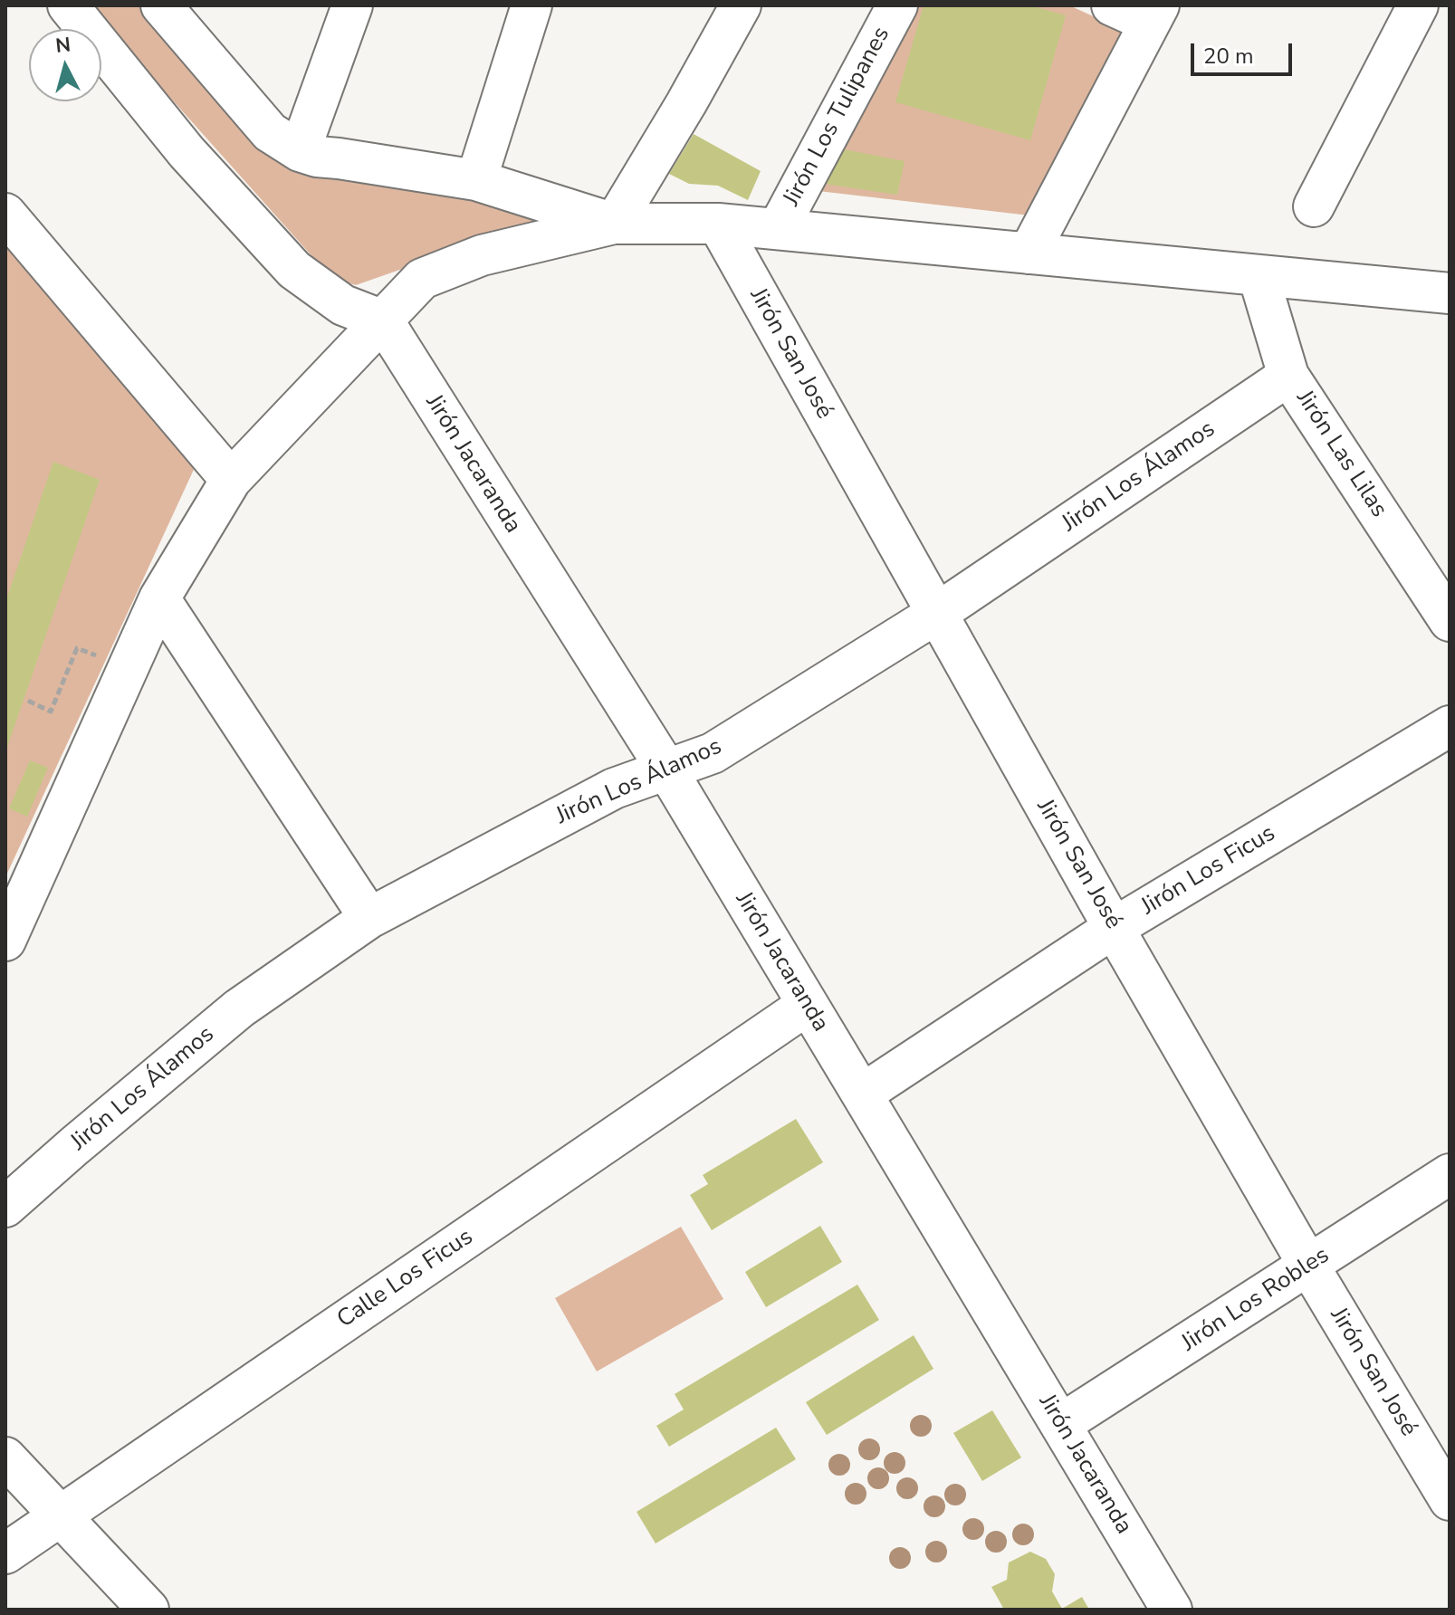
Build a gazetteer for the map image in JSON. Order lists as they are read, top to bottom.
{
  "streets": {
    "street": [
      "Jirón Los Tulipanes",
      "Jirón San José",
      "Jirón Las Lilas",
      "Jirón Jacaranda",
      "Jirón Los Álamos",
      "Jirón Los Ficus",
      "Calle Los Ficus",
      "Jirón Los Robles"
    ]
  },
  "crossings": [
    ["Jirón San José", "Jirón Los Álamos"],
    ["Jirón San José", "Jirón Los Ficus"],
    ["Jirón San José", "Jirón Los Robles"],
    ["Jirón Las Lilas", "Jirón Los Álamos"],
    ["Jirón Jacaranda", "Jirón Los Álamos"],
    ["Jirón Jacaranda", "Jirón Los Ficus"],
    ["Jirón Jacaranda", "Calle Los Ficus"],
    ["Jirón Jacaranda", "Jirón Los Robles"]
  ],
  "scale_bar": "20 m",
  "north": "top"
}
